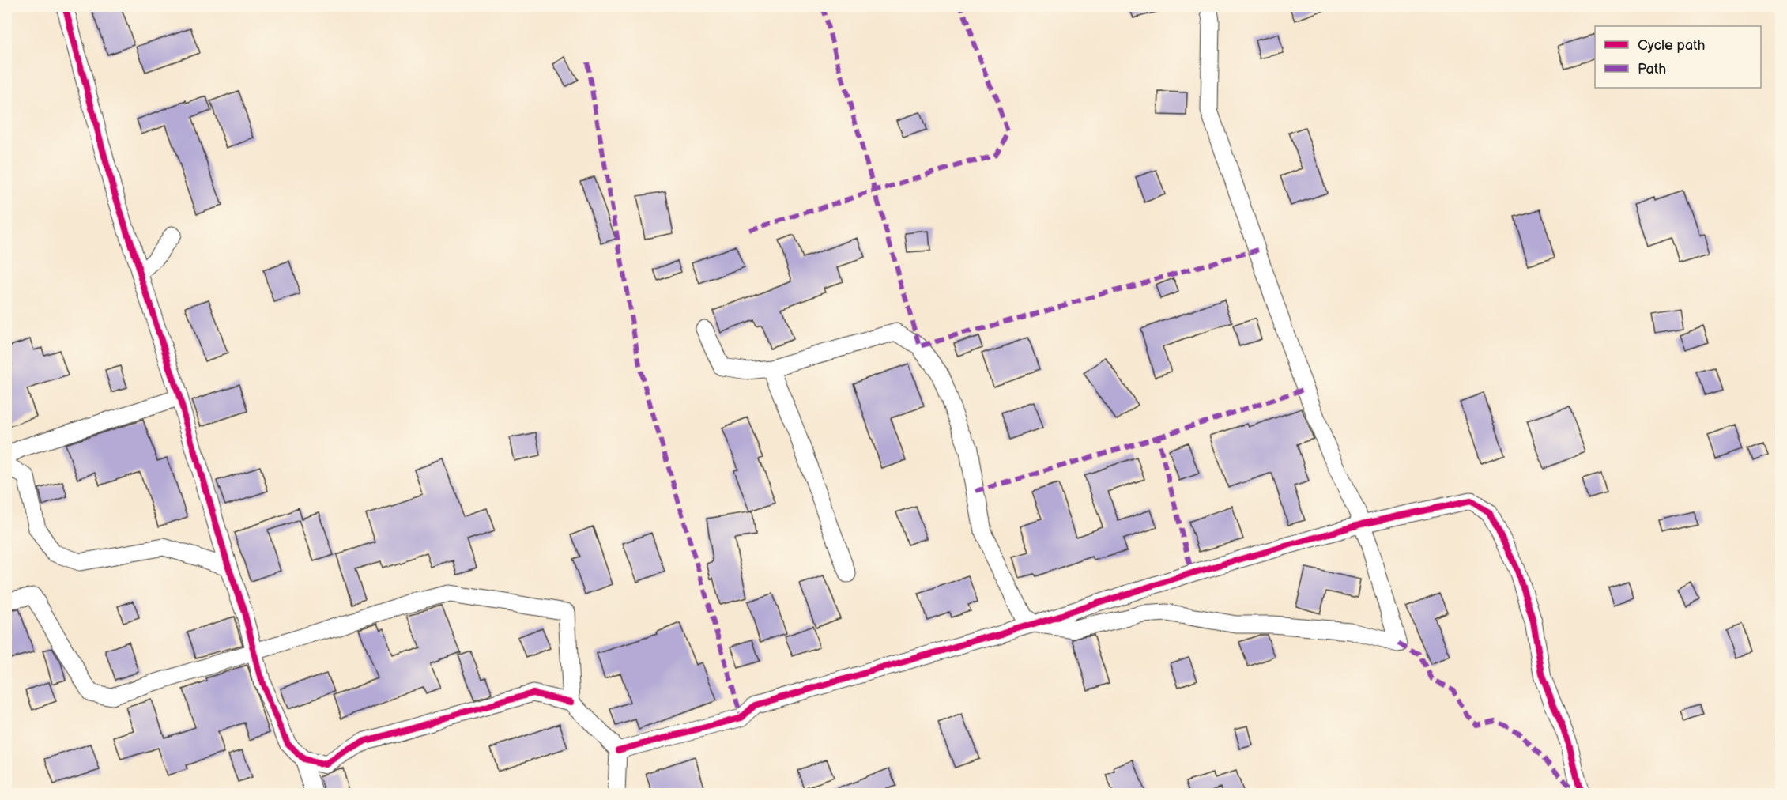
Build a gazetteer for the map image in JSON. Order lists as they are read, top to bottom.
{
  "legend": ["Cycle path", "Path"]
}
